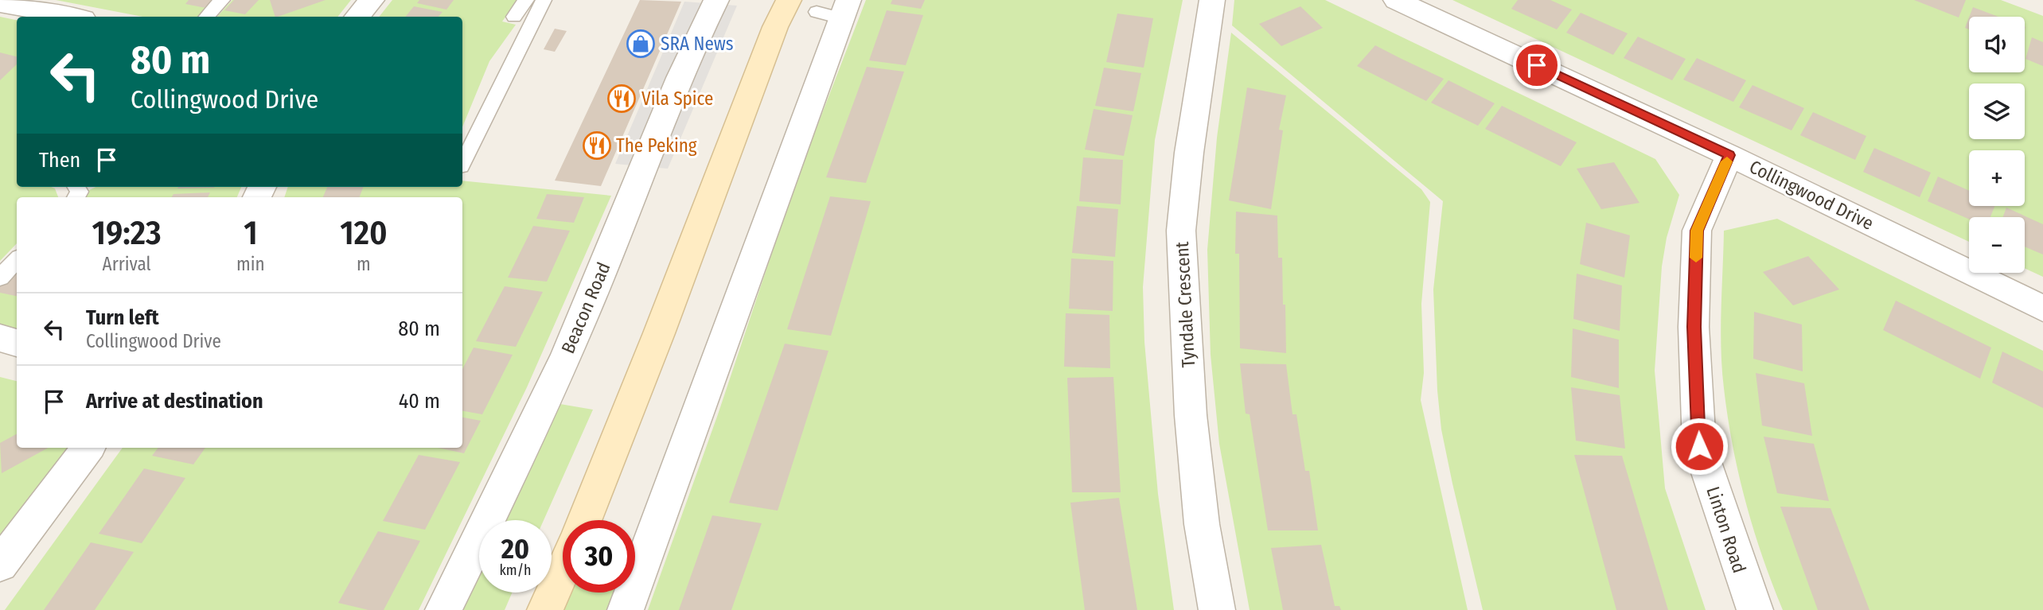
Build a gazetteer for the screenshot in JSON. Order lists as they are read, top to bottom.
{
  "streets": {
    "street": [
      "Collingwood Drive",
      "Tyndale Crescent",
      "Beacon Road",
      "Linton Road"
    ]
  },
  "crossings": [
    ["Collingwood Drive", "Linton Road"]
  ],
  "places": {
    "shop": ["SRA News"],
    "restaurant": ["Vila Spice", "The Peking"]
  },
  "page": {
    "map_buttons": ["+", "−"],
    "turn": ["80 m", "Collingwood Drive"],
    "then": "Then",
    "eta": [
      "19:23",
      "Arrival",
      "1",
      "min",
      "120",
      "m"
    ],
    "list": [
      {
        "name": "Turn left",
        "note": "Collingwood Drive",
        "value": "80 m"
      },
      {
        "name": "Arrive at destination",
        "value": "40 m"
      }
    ],
    "speed": "20 km/h",
    "limit": "30"
  }
}
